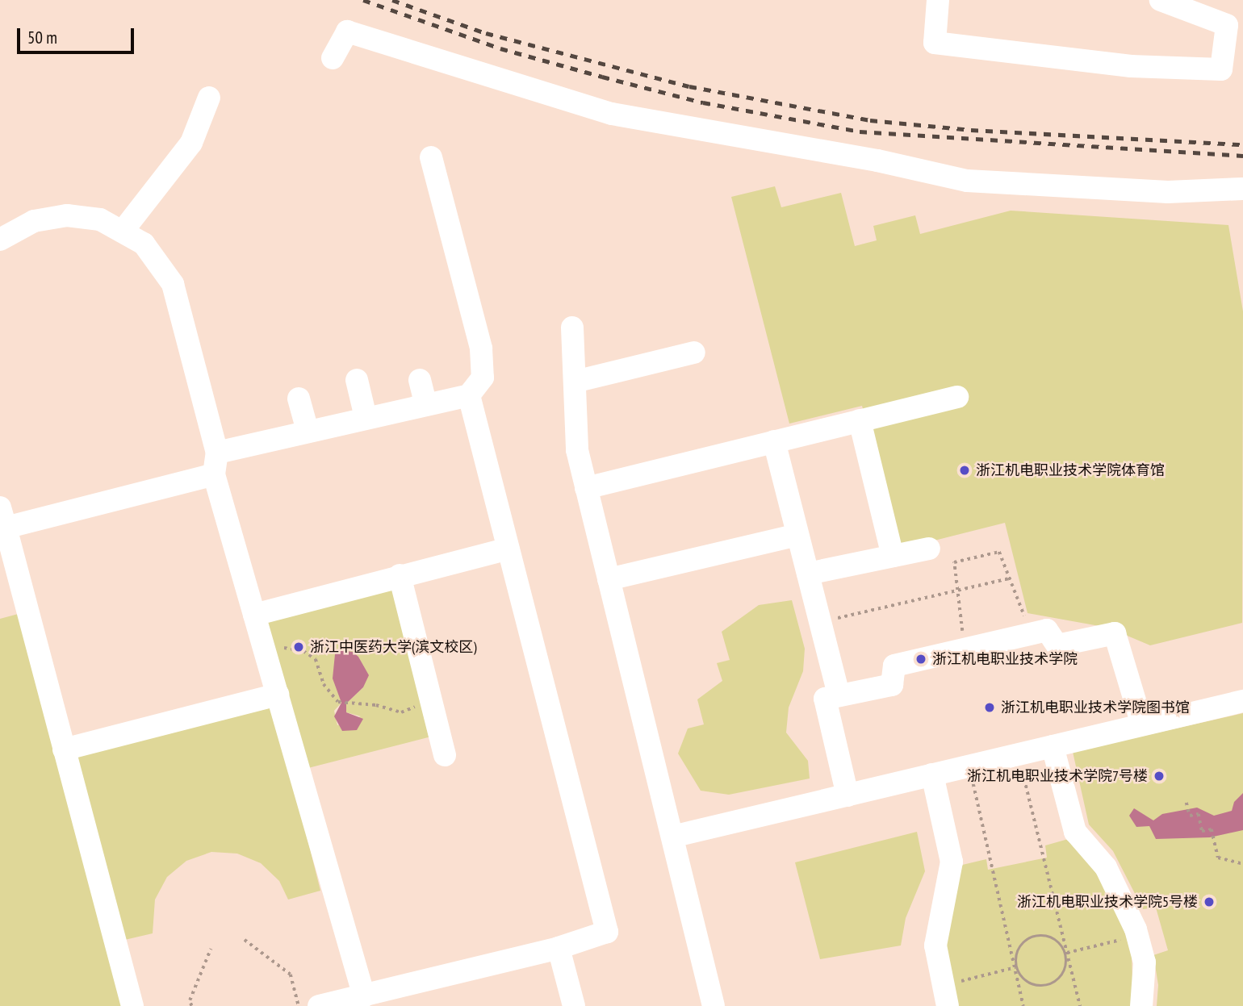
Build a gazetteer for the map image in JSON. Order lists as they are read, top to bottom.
{
  "places": [
    "浙江机电职业技术学院体育馆",
    "浙江中医药大学(滨文校区)",
    "浙江机电职业技术学院",
    "浙江机电职业技术学院图书馆",
    "浙江机电职业技术学院7号楼",
    "浙江机电职业技术学院5号楼"
  ],
  "scale_bar": "50 m"
}
